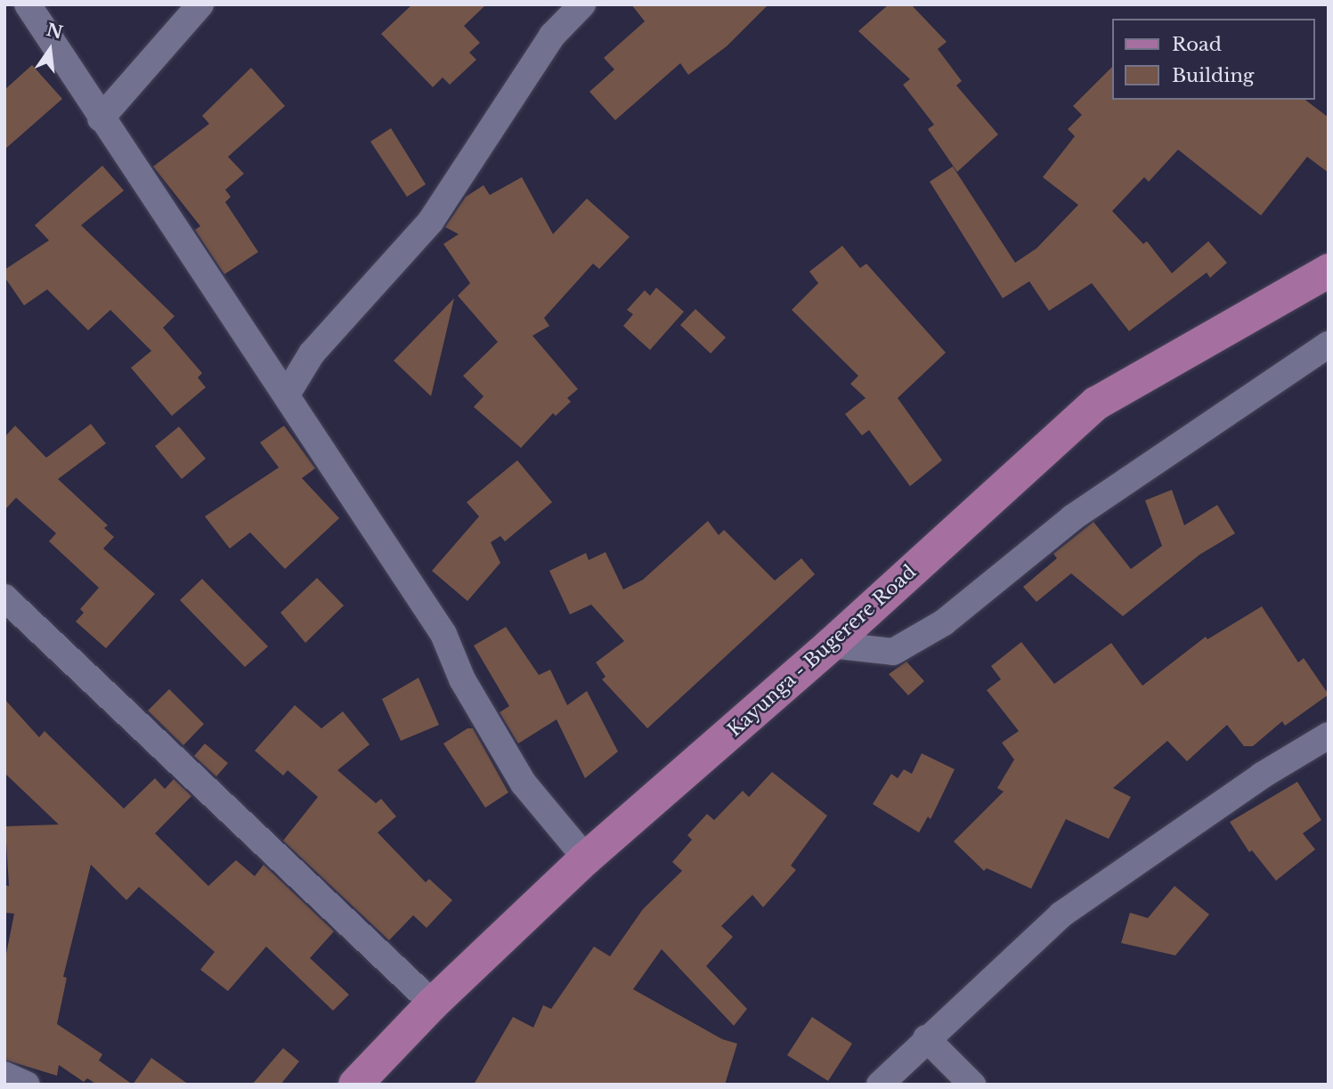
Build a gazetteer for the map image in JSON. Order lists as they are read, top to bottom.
{
  "streets": {
    "main road": ["Kayunga - Bugerere Road"]
  },
  "legend": ["Road", "Building"],
  "north": "top"
}
